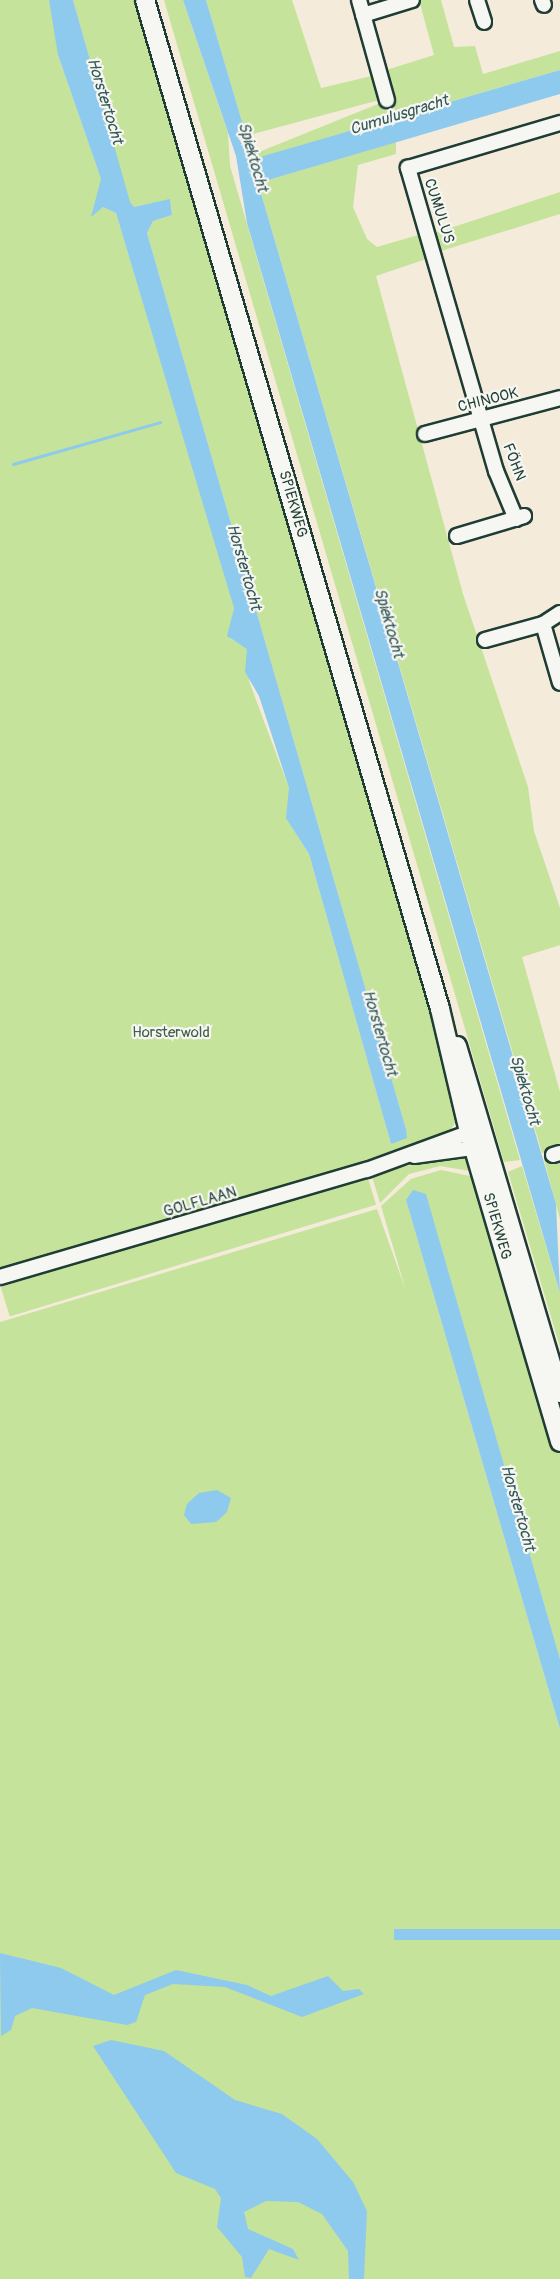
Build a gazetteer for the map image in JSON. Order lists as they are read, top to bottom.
{
  "streets": {
    "main road": ["SPIEKWEG"],
    "street": [
      "CUMULUS",
      "CHINOOK",
      "FÖHN",
      "GOLFLAAN"
    ]
  },
  "crossings": [
    ["CUMULUS", "CHINOOK"],
    ["CUMULUS", "FÖHN"],
    ["CHINOOK", "FÖHN"],
    ["SPIEKWEG", "GOLFLAAN"]
  ],
  "water": ["Horstertocht", "Cumulusgracht", "Spiektocht"],
  "parks": ["Horsterwold"]
}
